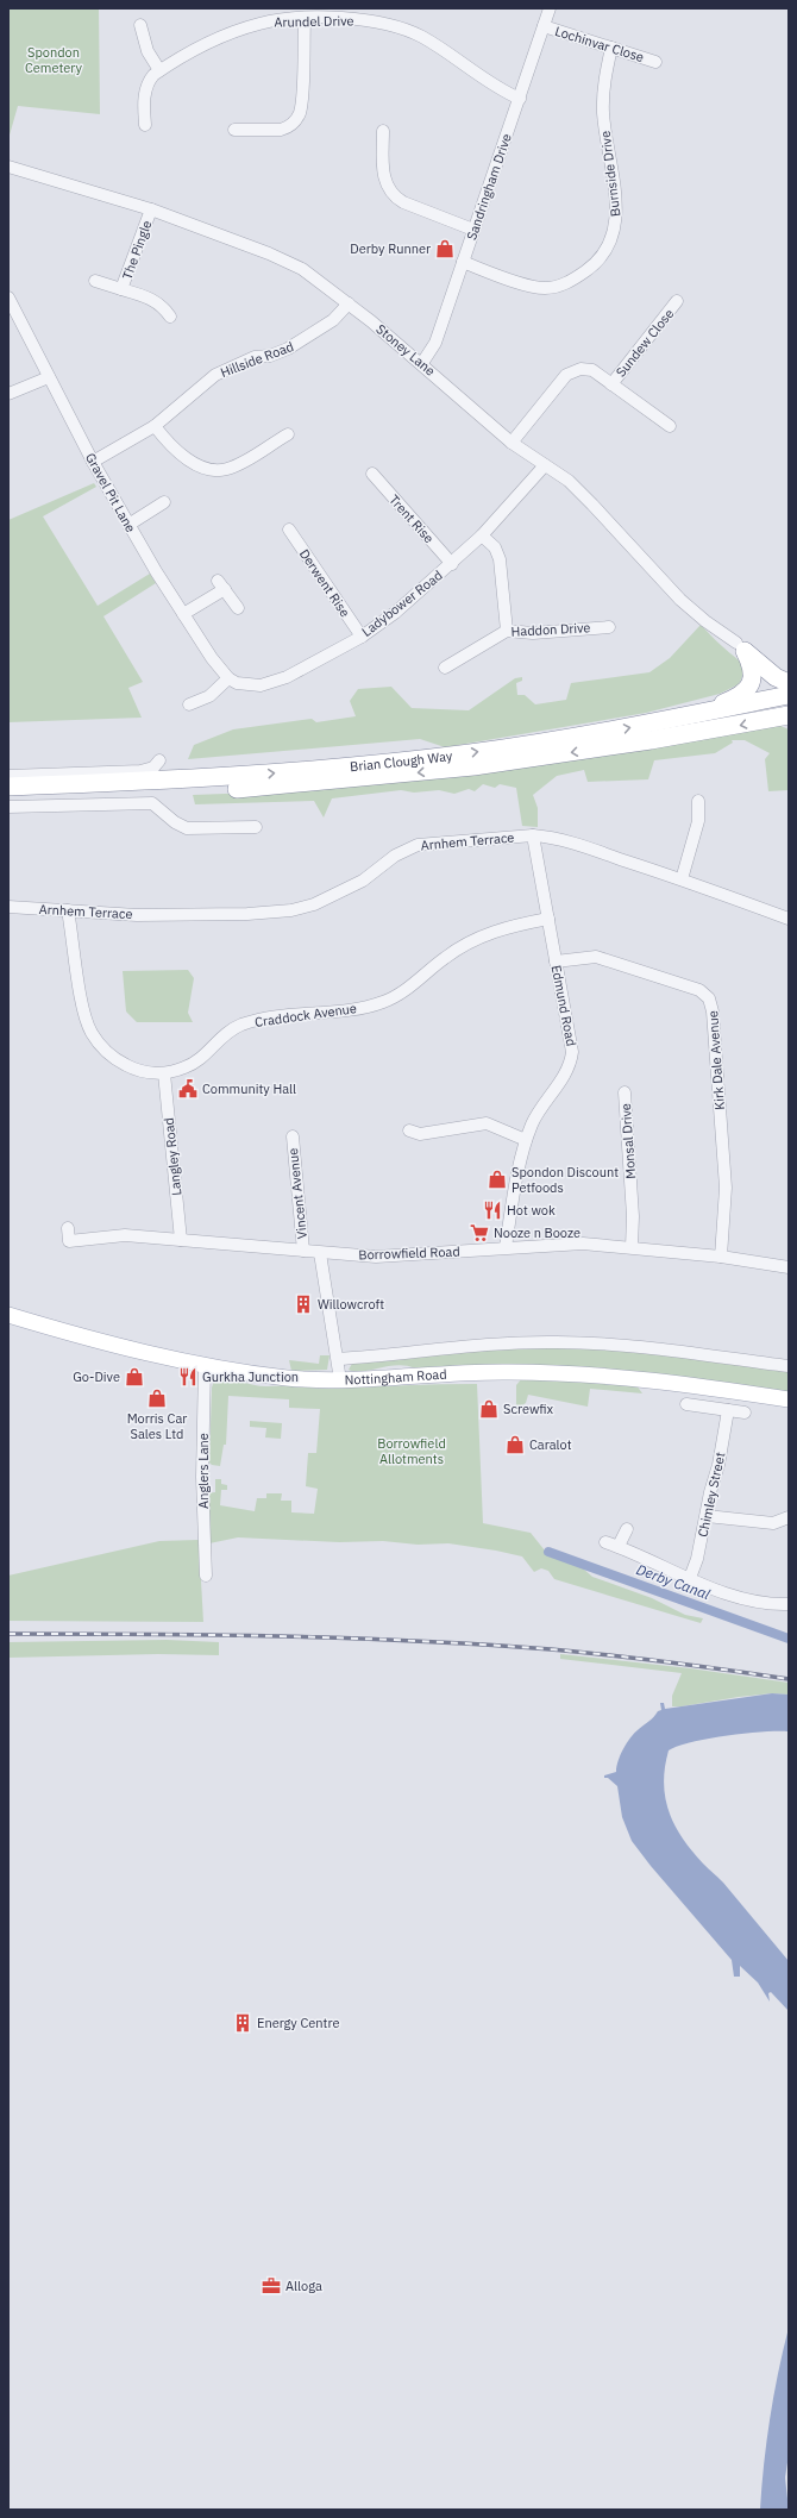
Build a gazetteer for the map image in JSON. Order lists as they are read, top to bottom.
{
  "streets": {
    "highway": ["Brian Clough Way"],
    "main road": ["Nottingham Road"],
    "street": [
      "Arundel Drive",
      "Lochinvar Close",
      "Burnside Drive",
      "Sandringham Drive",
      "The Pingle",
      "Sundew Close",
      "Stoney Lane",
      "Hillside Road",
      "Gravel Pit Lane",
      "Trent Rise",
      "Derwent Rise",
      "Ladybower Road",
      "Haddon Drive",
      "Arnhem Terrace",
      "Edmund Road",
      "Craddock Avenue",
      "Kirk Dale Avenue",
      "Monsal Drive",
      "Langley Road",
      "Vincent Avenue",
      "Borrowfield Road",
      "Anglers Lane",
      "Chimley Street"
    ]
  },
  "crossings": [
    ["Arundel Drive", "Sandringham Drive"],
    ["Lochinvar Close", "Burnside Drive"],
    ["Lochinvar Close", "Sandringham Drive"],
    ["Burnside Drive", "Sandringham Drive"],
    ["Sandringham Drive", "Stoney Lane"],
    ["The Pingle", "Stoney Lane"],
    ["Stoney Lane", "Hillside Road"],
    ["Stoney Lane", "Ladybower Road"],
    ["Hillside Road", "Gravel Pit Lane"],
    ["Gravel Pit Lane", "Ladybower Road"],
    ["Trent Rise", "Ladybower Road"],
    ["Derwent Rise", "Ladybower Road"],
    ["Arnhem Terrace", "Edmund Road"],
    ["Arnhem Terrace", "Craddock Avenue"],
    ["Edmund Road", "Craddock Avenue"],
    ["Edmund Road", "Kirk Dale Avenue"],
    ["Edmund Road", "Borrowfield Road"],
    ["Craddock Avenue", "Langley Road"],
    ["Kirk Dale Avenue", "Borrowfield Road"],
    ["Monsal Drive", "Borrowfield Road"],
    ["Langley Road", "Borrowfield Road"],
    ["Vincent Avenue", "Borrowfield Road"],
    ["Nottingham Road", "Anglers Lane"]
  ],
  "water": ["Derby Canal"],
  "parks": ["Spondon Cemetery", "Borrowfield Allotments"],
  "places": {
    "shop": [
      "Derby Runner",
      "Spondon Discount Petfoods",
      "Go-Dive",
      "Morris Car Sales Ltd",
      "Screwfix",
      "Caralot"
    ],
    "public building": ["Community Hall"],
    "restaurant": ["Hot wok", "Gurkha Junction"],
    "supermarket": ["Nooze n Booze"],
    "building": ["Willowcroft", "Energy Centre"],
    "office": ["Alloga"]
  }
}
